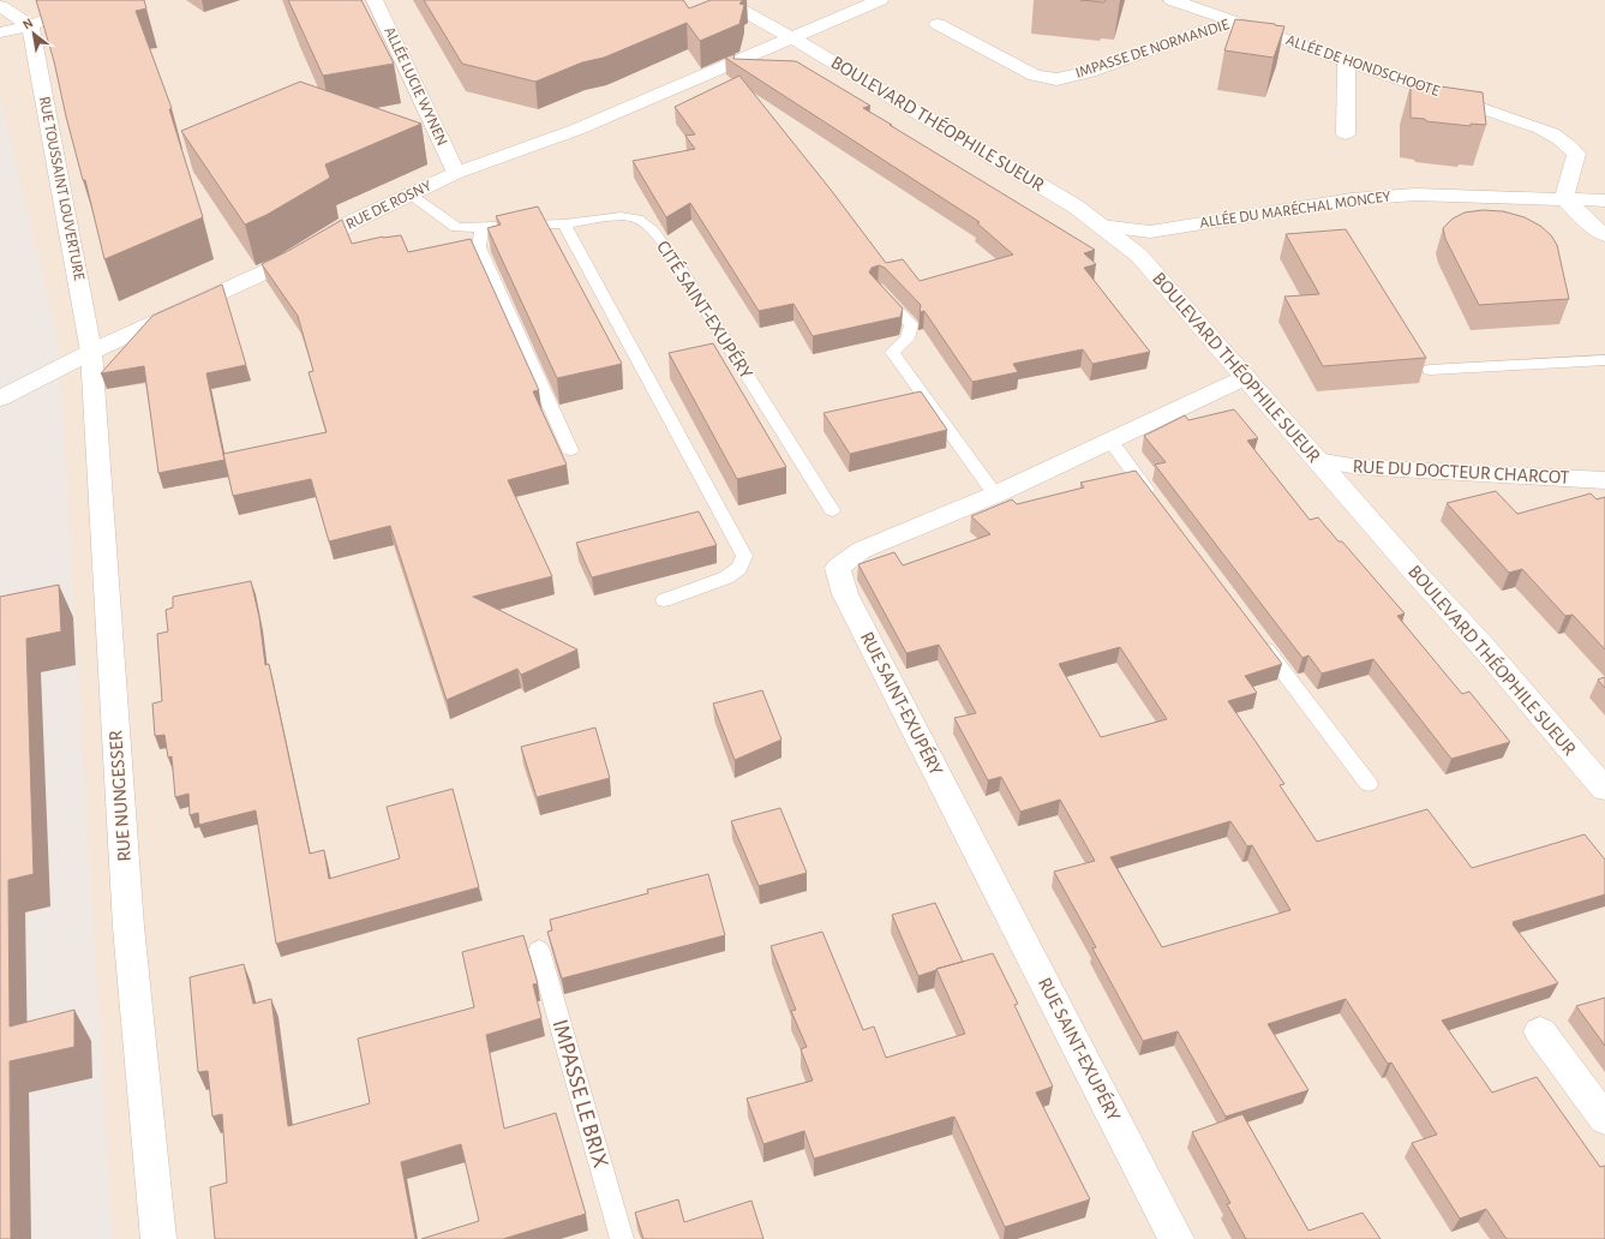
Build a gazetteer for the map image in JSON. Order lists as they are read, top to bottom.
{
  "streets": {
    "street": [
      "IMPASSE DE NORMANDIE",
      "ALLÉE DE HONDSCHOOTE",
      "ALLÉE LUCIE WYNEN",
      "BOULEVARD THÉOPHILE SUEUR",
      "RUE TOUSSAINT LOUVERTURE",
      "RUE DE ROSNY",
      "ALLÉE DU MARÉCHAL MONCEY",
      "RUE DU DOCTEUR CHARCOT",
      "RUE SAINT-EXUPÉRY",
      "RUE NUNGESSER"
    ],
    "lane": ["CITÉ SAINT-EXUPÉRY", "IMPASSE LE BRIX"]
  },
  "crossings": [
    ["IMPASSE DE NORMANDIE", "ALLÉE DE HONDSCHOOTE"],
    ["ALLÉE DE HONDSCHOOTE", "ALLÉE DU MARÉCHAL MONCEY"],
    ["ALLÉE LUCIE WYNEN", "RUE DE ROSNY"],
    ["BOULEVARD THÉOPHILE SUEUR", "RUE DE ROSNY"],
    ["BOULEVARD THÉOPHILE SUEUR", "ALLÉE DU MARÉCHAL MONCEY"],
    ["BOULEVARD THÉOPHILE SUEUR", "RUE DU DOCTEUR CHARCOT"],
    ["BOULEVARD THÉOPHILE SUEUR", "RUE SAINT-EXUPÉRY"],
    ["RUE TOUSSAINT LOUVERTURE", "RUE DE ROSNY"],
    ["RUE TOUSSAINT LOUVERTURE", "RUE NUNGESSER"],
    ["RUE DE ROSNY", "CITÉ SAINT-EXUPÉRY"],
    ["RUE DE ROSNY", "RUE NUNGESSER"]
  ],
  "north": "top left"
}
